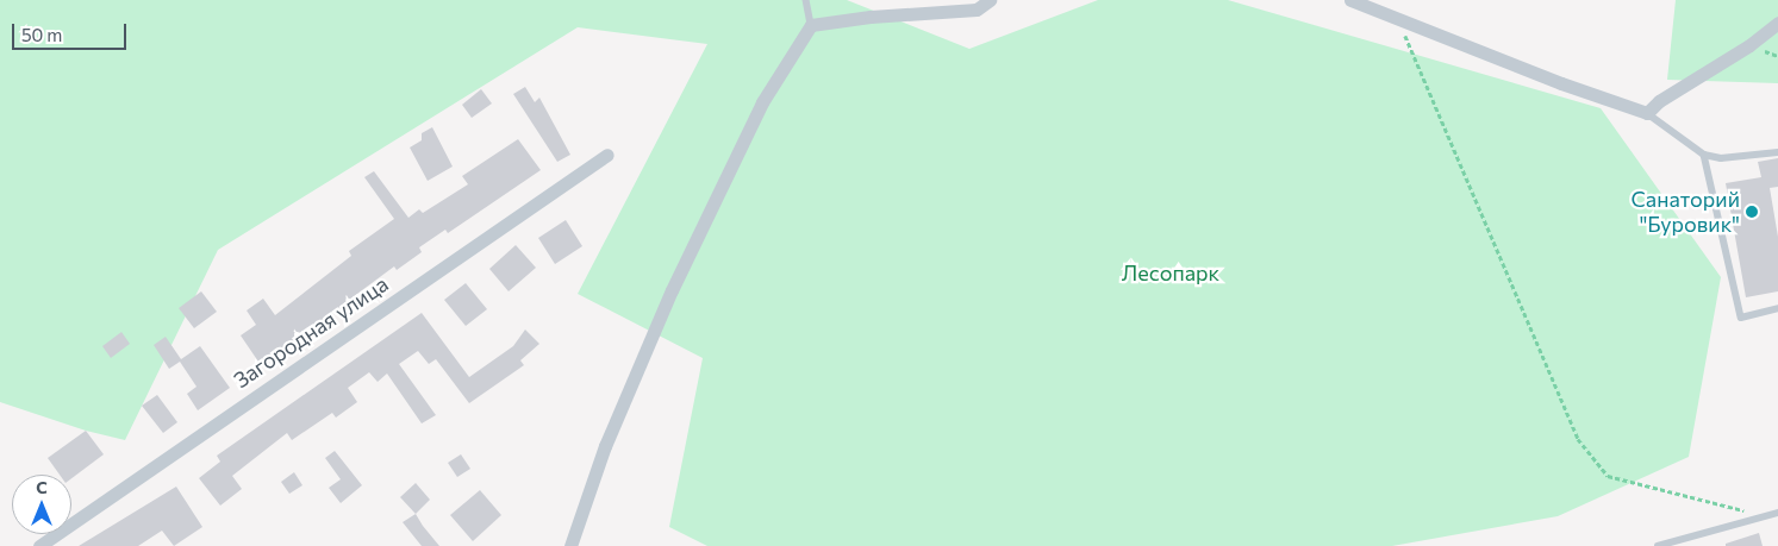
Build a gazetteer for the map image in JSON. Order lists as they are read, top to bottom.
{
  "streets": {
    "street": ["Загородная улица"]
  },
  "parks": ["Лесопарк"],
  "places": ["Санаторий \"Буровик\""],
  "scale_bar": "50 m",
  "north": "top"
}
